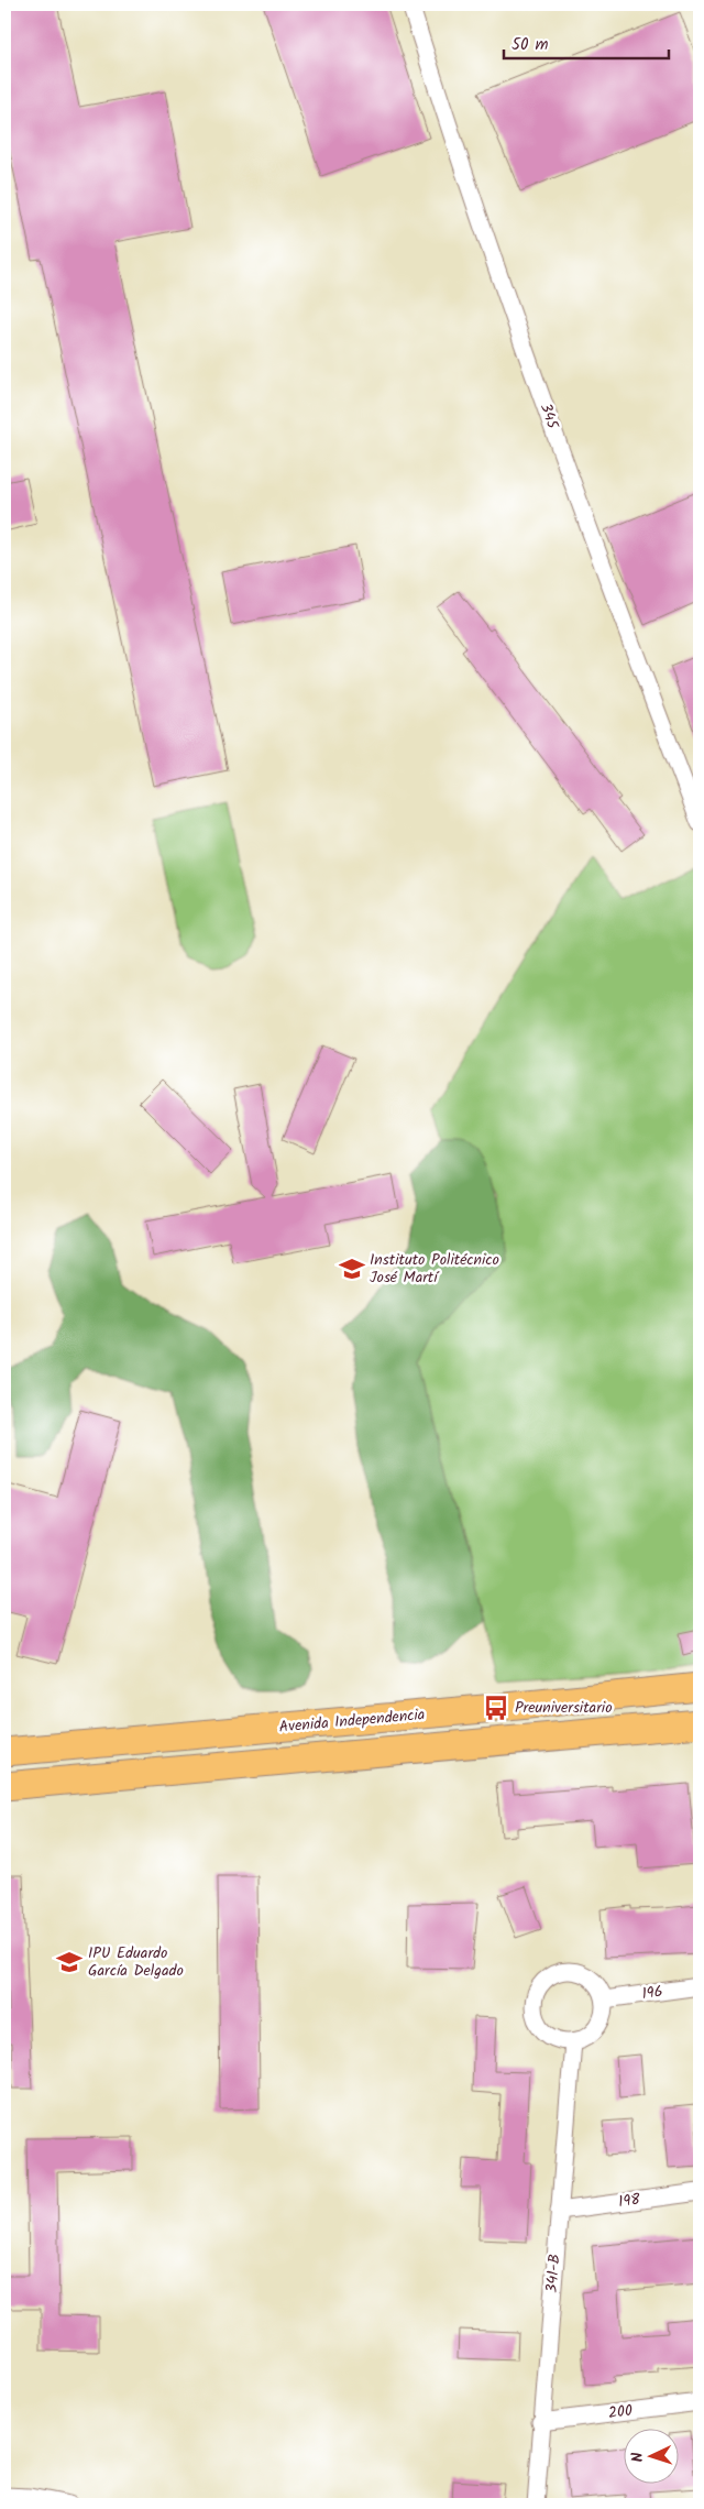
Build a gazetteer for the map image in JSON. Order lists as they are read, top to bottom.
{
  "streets": {
    "main road": ["Avenida Independencia"],
    "street": [
      "345",
      "196",
      "198",
      "341-B",
      "200"
    ]
  },
  "crossings": [
    ["196", "341-B"],
    ["198", "341-B"],
    ["341-B", "200"]
  ],
  "places": {
    "school or university": ["Instituto Politécnico José Martí", "IPU Eduardo García Delgado"],
    "bus stop": ["Preuniversitario"]
  },
  "scale_bar": "50 m",
  "north": "left"
}
